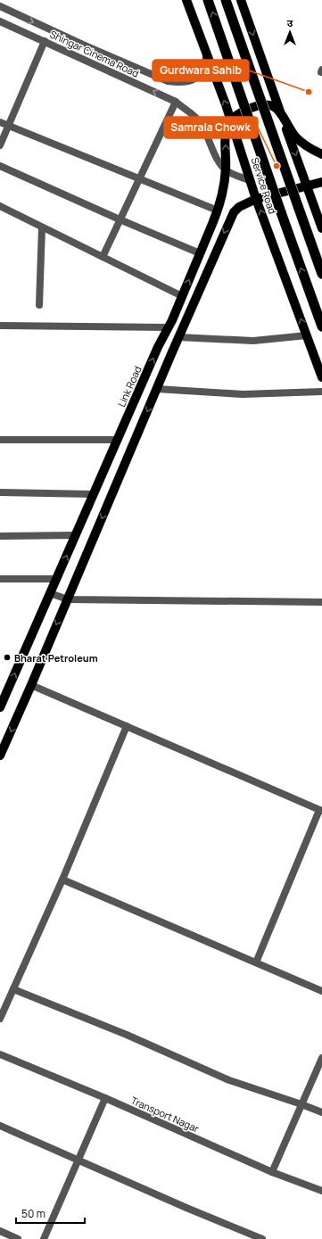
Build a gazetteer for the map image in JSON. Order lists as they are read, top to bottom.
{
  "streets": {
    "main road": ["Service Road", "Link Road"],
    "street": ["Shingar Cinema Road", "Transport Nagar"]
  },
  "crossings": [
    ["Shingar Cinema Road", "Service Road"],
    ["Shingar Cinema Road", "Link Road"],
    ["Service Road", "Link Road"]
  ],
  "places": ["Gurdwara Sahib", "Samrala Chowk", "Bharat Petroleum"],
  "scale_bar": "50 m",
  "north": "top"
}
